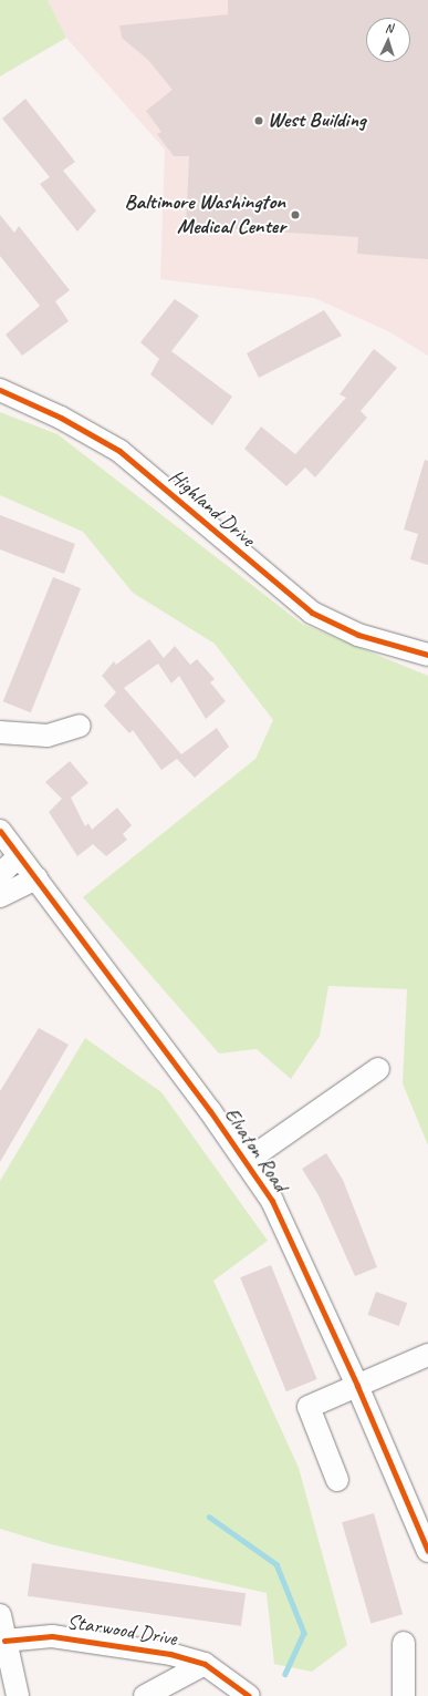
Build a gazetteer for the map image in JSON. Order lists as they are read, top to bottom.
{
  "streets": {
    "street": ["Highland Drive", "Elvaton Road", "Starwood Drive"]
  },
  "places": ["West Building", "Baltimore Washington Medical Center"],
  "north": "top"
}
